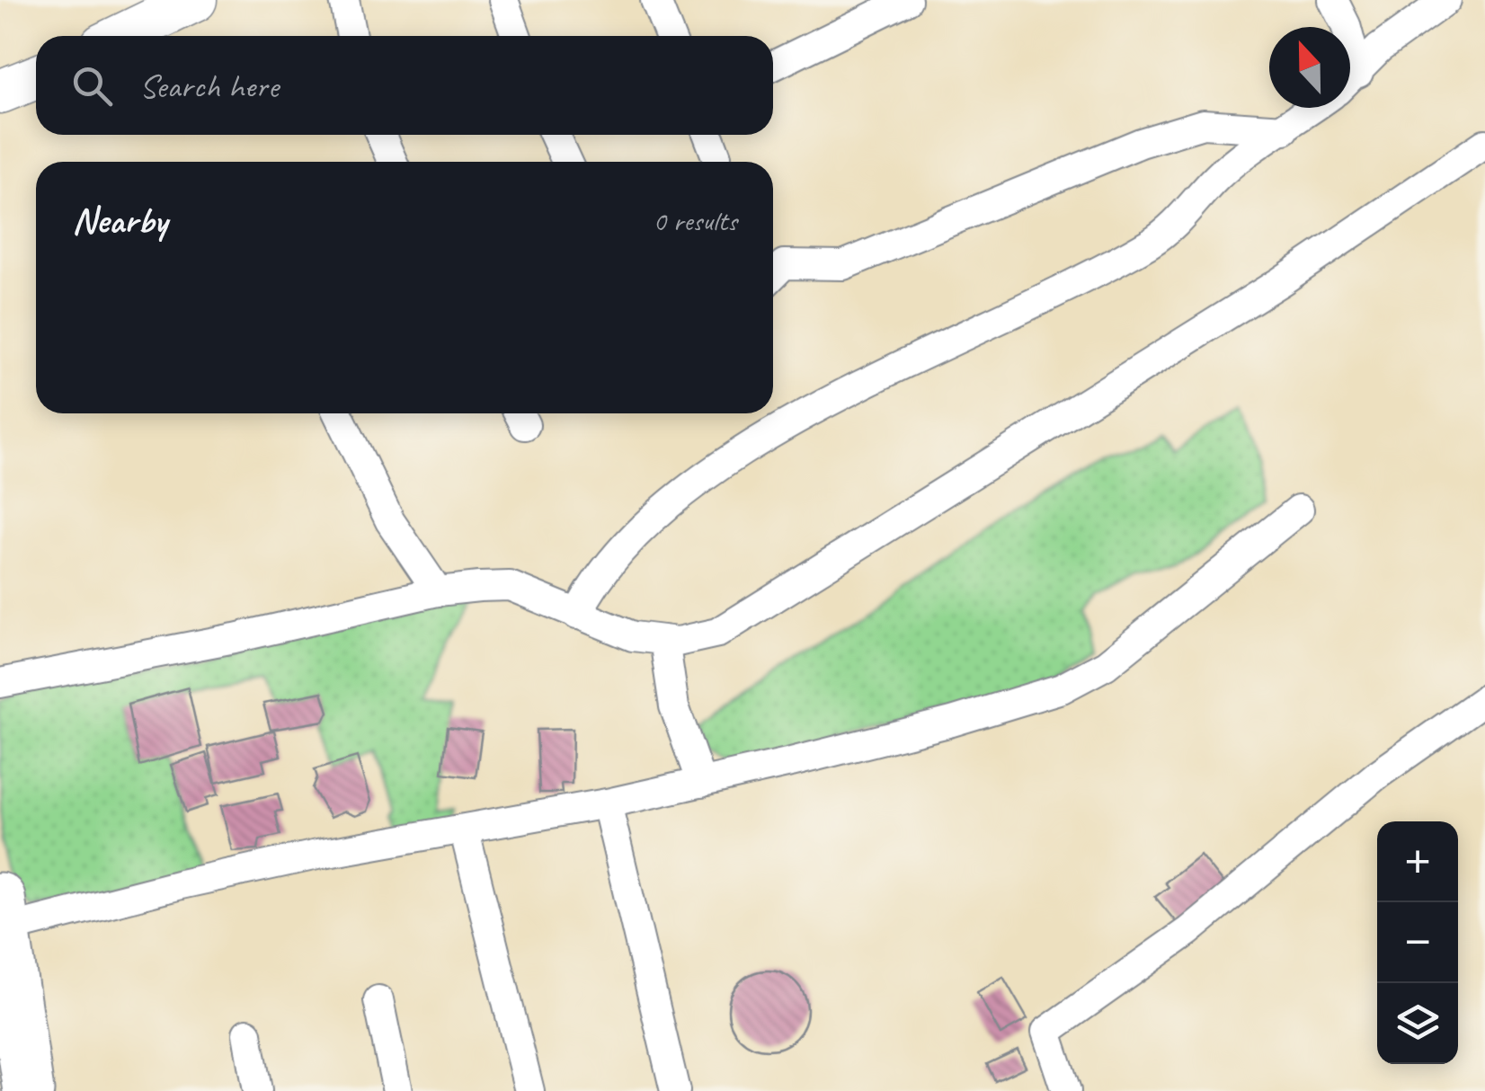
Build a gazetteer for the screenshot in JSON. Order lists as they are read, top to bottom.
{
  "north": "top",
  "page": {
    "search": "Search here",
    "heading": ["Nearby", "0 results"],
    "map_buttons": ["+", "−"]
  }
}
